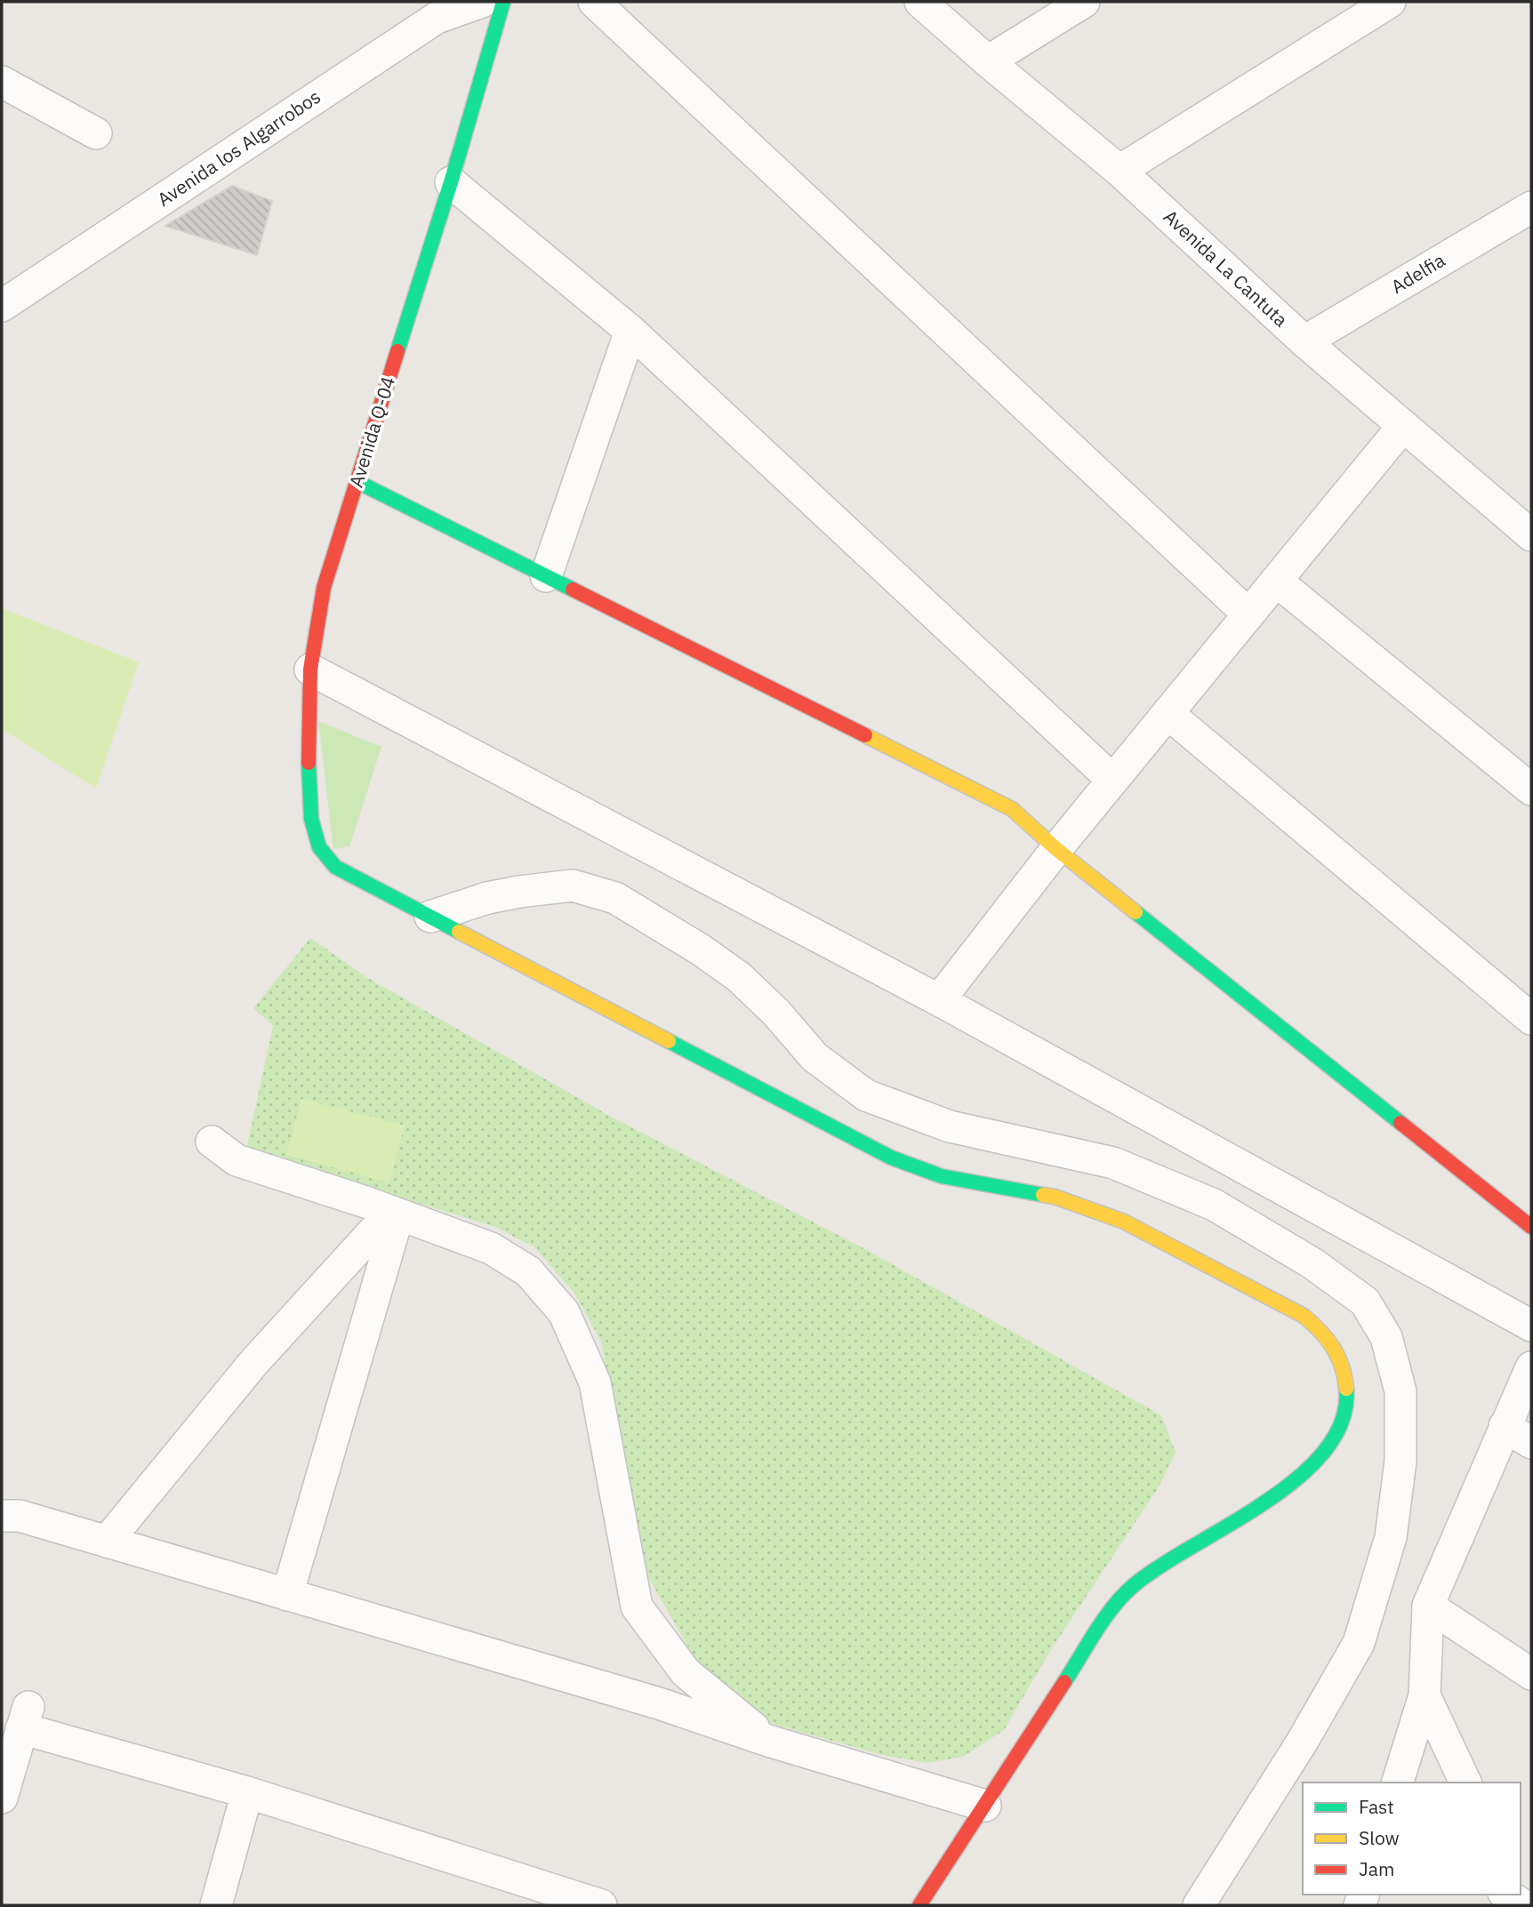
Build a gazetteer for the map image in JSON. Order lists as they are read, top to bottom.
{
  "streets": {
    "street": [
      "Avenida los Algarrobos",
      "Avenida La Cantuta",
      "Adelfia",
      "Avenida Q-04"
    ]
  },
  "crossings": [
    ["Avenida La Cantuta", "Adelfia"]
  ],
  "legend": ["Fast", "Slow", "Jam"]
}
